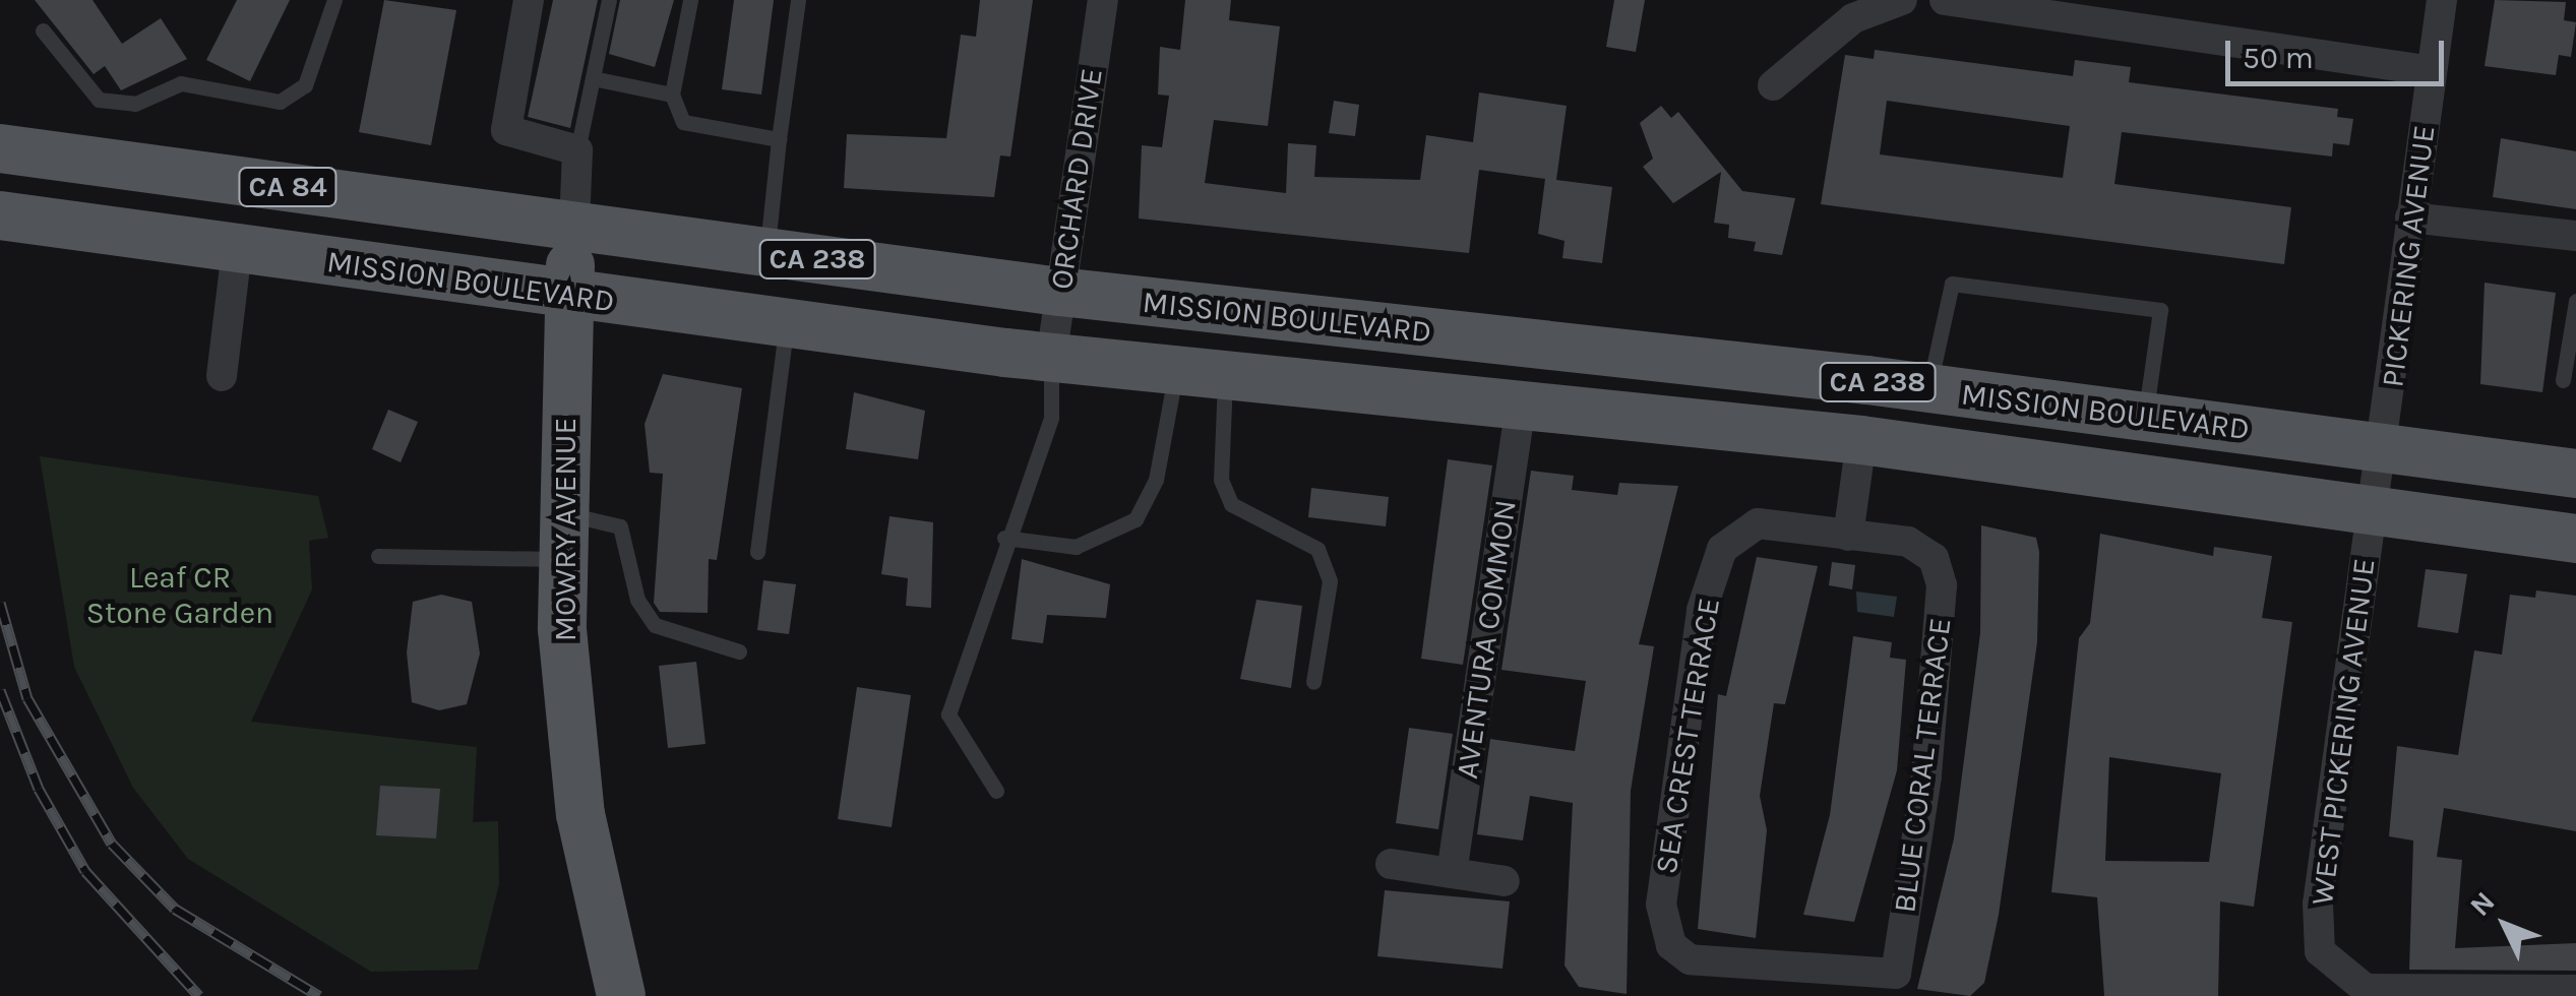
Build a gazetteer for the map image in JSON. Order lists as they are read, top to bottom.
{
  "streets": {
    "main road": [
      "CA 84",
      "CA 238",
      "MISSION BOULEVARD",
      "MOWRY AVENUE"
    ],
    "street": [
      "ORCHARD DRIVE",
      "PICKERING AVENUE",
      "AVENTURA COMMON",
      "WEST PICKERING AVENUE",
      "SEA CREST TERRACE",
      "BLUE CORAL TERRACE"
    ]
  },
  "crossings": [
    ["ORCHARD DRIVE", "MISSION BOULEVARD"],
    ["PICKERING AVENUE", "MISSION BOULEVARD"],
    ["PICKERING AVENUE", "WEST PICKERING AVENUE"],
    ["MISSION BOULEVARD", "MOWRY AVENUE"],
    ["MISSION BOULEVARD", "AVENTURA COMMON"],
    ["MISSION BOULEVARD", "WEST PICKERING AVENUE"],
    ["SEA CREST TERRACE", "BLUE CORAL TERRACE"]
  ],
  "parks": ["Leaf CR Stone Garden"],
  "scale_bar": "50 m",
  "north": "top left"
}
